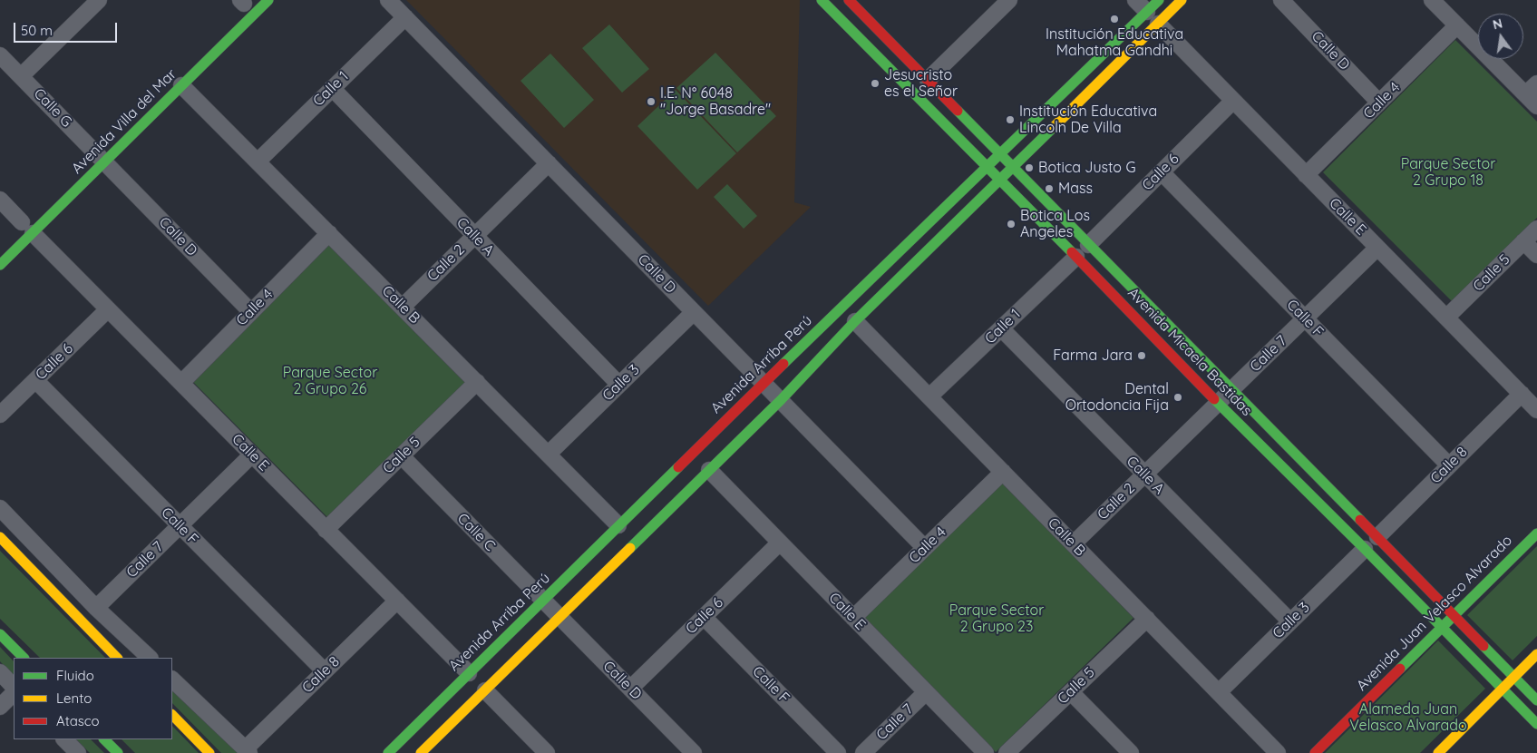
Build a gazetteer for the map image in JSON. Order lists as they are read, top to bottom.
{
  "streets": {
    "street": [
      "Calle D",
      "Calle 1",
      "Calle 4",
      "Calle G",
      "Avenida Villa del Mar",
      "Calle 6",
      "Calle E",
      "Calle A",
      "Calle 2",
      "Calle 5",
      "Calle B",
      "Calle F",
      "Avenida Micaela Bastidas",
      "Calle 7",
      "Avenida Arriba Perú",
      "Calle 3",
      "Calle 8",
      "Calle C",
      "Avenida Juan Velasco Alvarado"
    ]
  },
  "crossings": [
    ["Calle D", "Calle 1"],
    ["Calle D", "Calle 4"],
    ["Calle D", "Calle G"],
    ["Calle D", "Avenida Villa del Mar"],
    ["Calle D", "Calle 6"],
    ["Calle D", "Calle 2"],
    ["Calle D", "Avenida Arriba Perú"],
    ["Calle D", "Calle 3"],
    ["Calle D", "Calle C"],
    ["Calle 1", "Calle A"],
    ["Calle 1", "Calle B"],
    ["Calle 1", "Avenida Micaela Bastidas"],
    ["Calle 4", "Calle E"],
    ["Calle 4", "Calle B"],
    ["Calle G", "Avenida Villa del Mar"],
    ["Avenida Villa del Mar", "Calle E"],
    ["Avenida Villa del Mar", "Calle B"],
    ["Calle 6", "Calle E"],
    ["Calle 6", "Calle F"],
    ["Calle 6", "Avenida Micaela Bastidas"],
    ["Calle E", "Calle 5"],
    ["Calle E", "Calle 7"],
    ["Calle E", "Avenida Arriba Perú"],
    ["Calle E", "Calle 8"],
    ["Calle A", "Calle 2"],
    ["Calle A", "Calle 3"],
    ["Calle 2", "Calle B"],
    ["Calle 2", "Avenida Micaela Bastidas"],
    ["Calle 2", "Calle 7"],
    ["Calle 5", "Calle B"],
    ["Calle 5", "Calle C"],
    ["Calle B", "Avenida Arriba Perú"],
    ["Calle B", "Calle 3"],
    ["Calle F", "Calle 7"],
    ["Calle F", "Calle 8"],
    ["Avenida Micaela Bastidas", "Calle 7"],
    ["Avenida Micaela Bastidas", "Avenida Arriba Perú"],
    ["Avenida Micaela Bastidas", "Calle 3"],
    ["Avenida Micaela Bastidas", "Calle 8"],
    ["Avenida Micaela Bastidas", "Avenida Juan Velasco Alvarado"],
    ["Avenida Arriba Perú", "Calle C"]
  ],
  "parks": [
    "Parque Sector 2 Grupo 18",
    "Parque Sector 2 Grupo 26",
    "Parque Sector 2 Grupo 23",
    "Alameda Juan Velasco Alvarado"
  ],
  "places": [
    "Institución Educativa Mahatma Gandhi",
    "Jesucristo es el Señor",
    "I.E. N° 6048 \"Jorge Basadre\"",
    "Institución Educativa Lincoln De Villa",
    "Botica Justo G",
    "Mass",
    "Botica Los Angeles",
    "Farma Jara",
    "Dental Ortodoncia Fija"
  ],
  "legend": ["Fluido", "Lento", "Atasco"],
  "scale_bar": "50 m",
  "north": "top"
}
